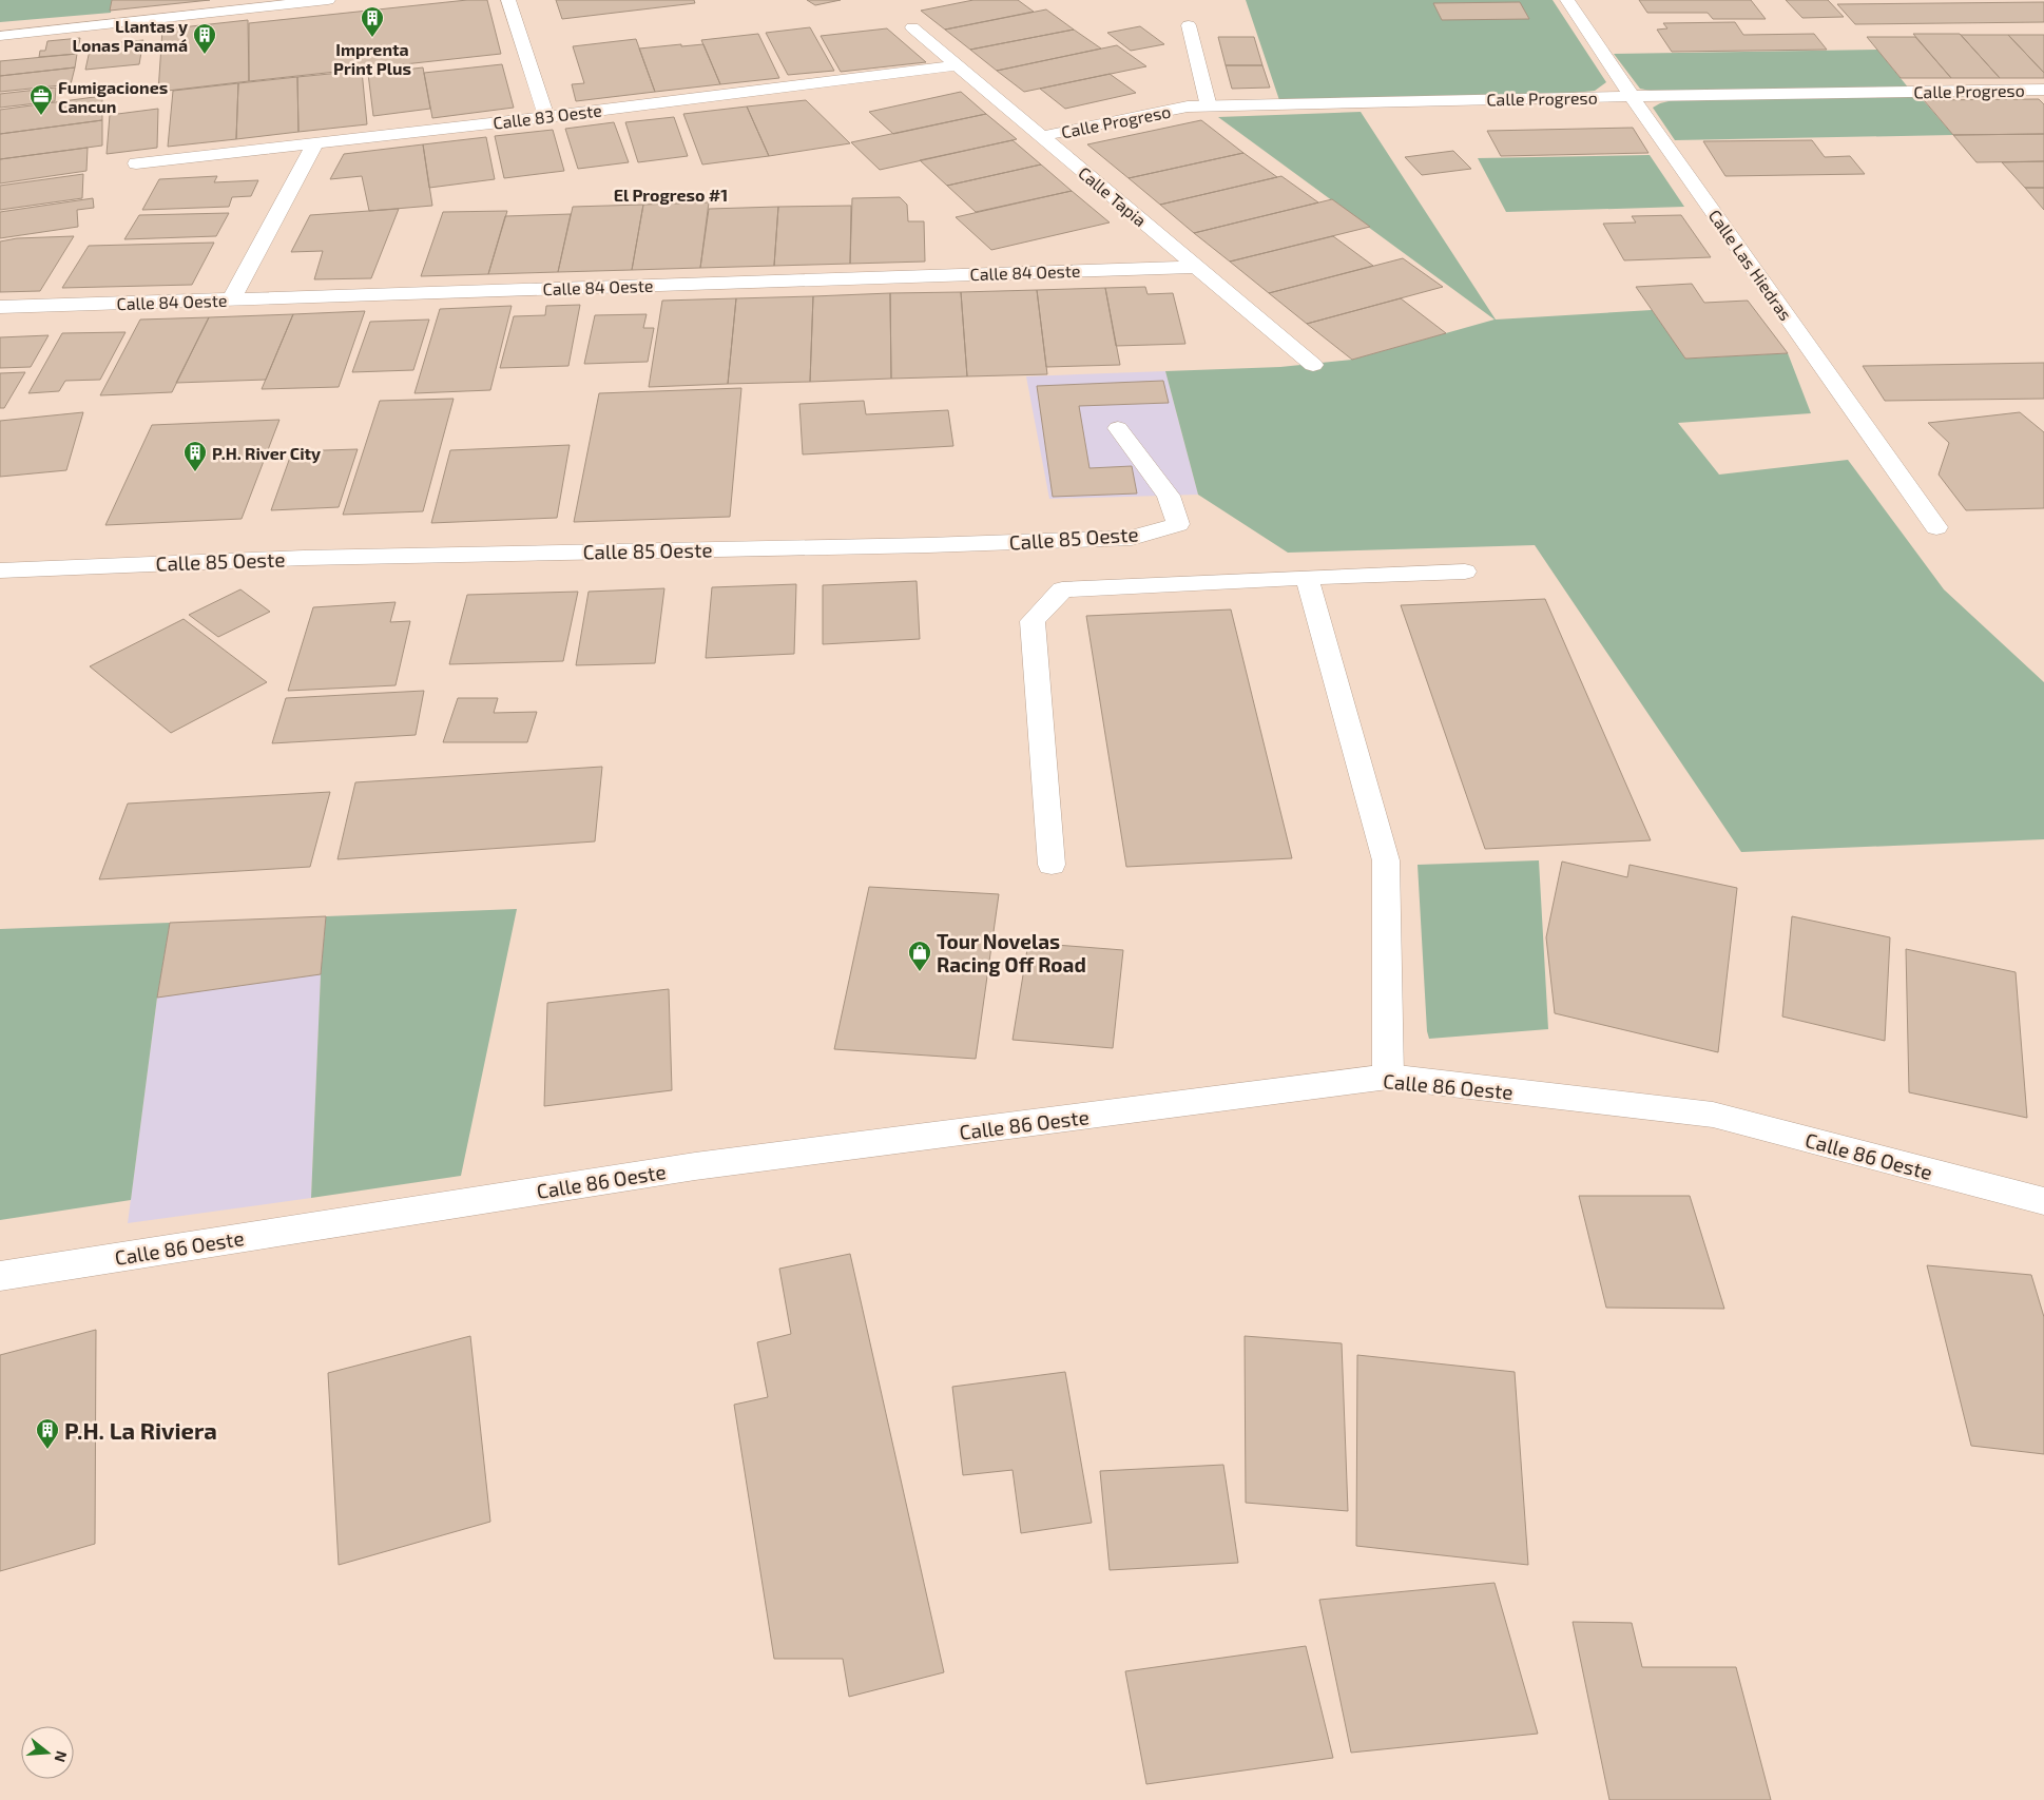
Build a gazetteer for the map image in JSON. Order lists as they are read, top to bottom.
{
  "streets": {
    "street": [
      "Calle Progreso",
      "Calle 83 Oeste",
      "Calle Tapia",
      "Calle Las Hiedras",
      "Calle 84 Oeste",
      "Calle 85 Oeste",
      "Calle 86 Oeste"
    ]
  },
  "crossings": [
    ["Calle Progreso", "Calle Tapia"],
    ["Calle Progreso", "Calle Las Hiedras"],
    ["Calle 83 Oeste", "Calle Tapia"],
    ["Calle Tapia", "Calle 84 Oeste"]
  ],
  "districts": ["El Progreso #1"],
  "places": {
    "building": [
      "Imprenta Print Plus",
      "Llantas y Lonas Panamá",
      "P.H. River City",
      "P.H. La Riviera"
    ],
    "office": ["Fumigaciones Cancun"],
    "shop": ["Tour Novelas Racing Off Road"]
  },
  "north": "right"
}
